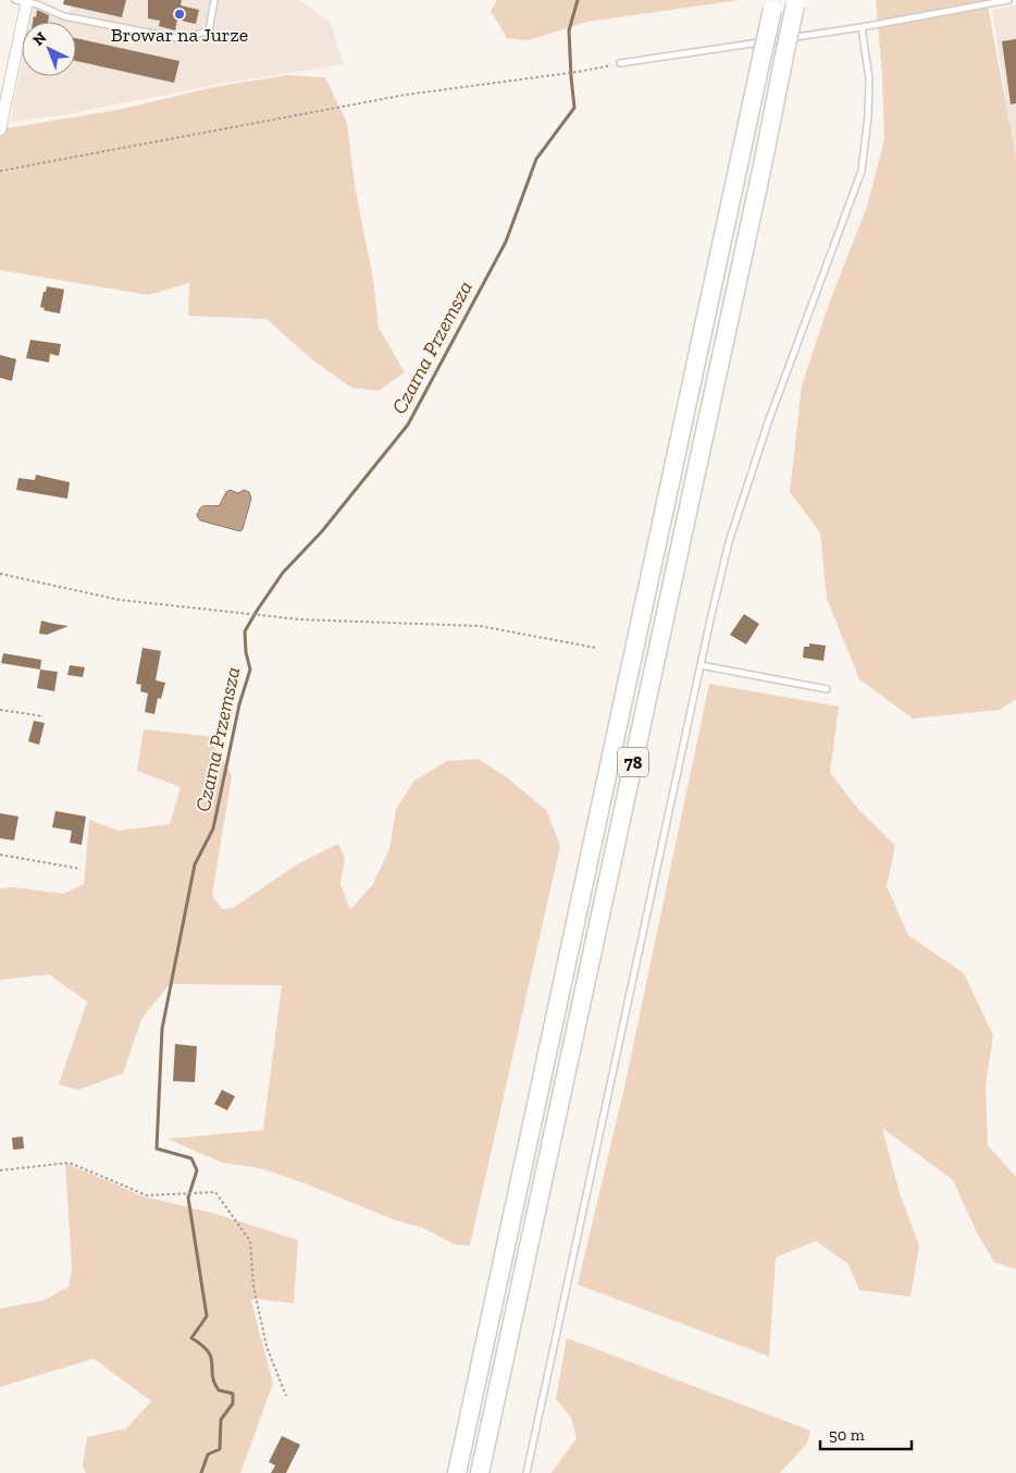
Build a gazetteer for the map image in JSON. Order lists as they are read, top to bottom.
{
  "streets": {
    "main road": ["78"]
  },
  "water": ["Czarna Przemsza"],
  "places": ["Browar na Jurze"],
  "scale_bar": "50 m",
  "north": "top left"
}
